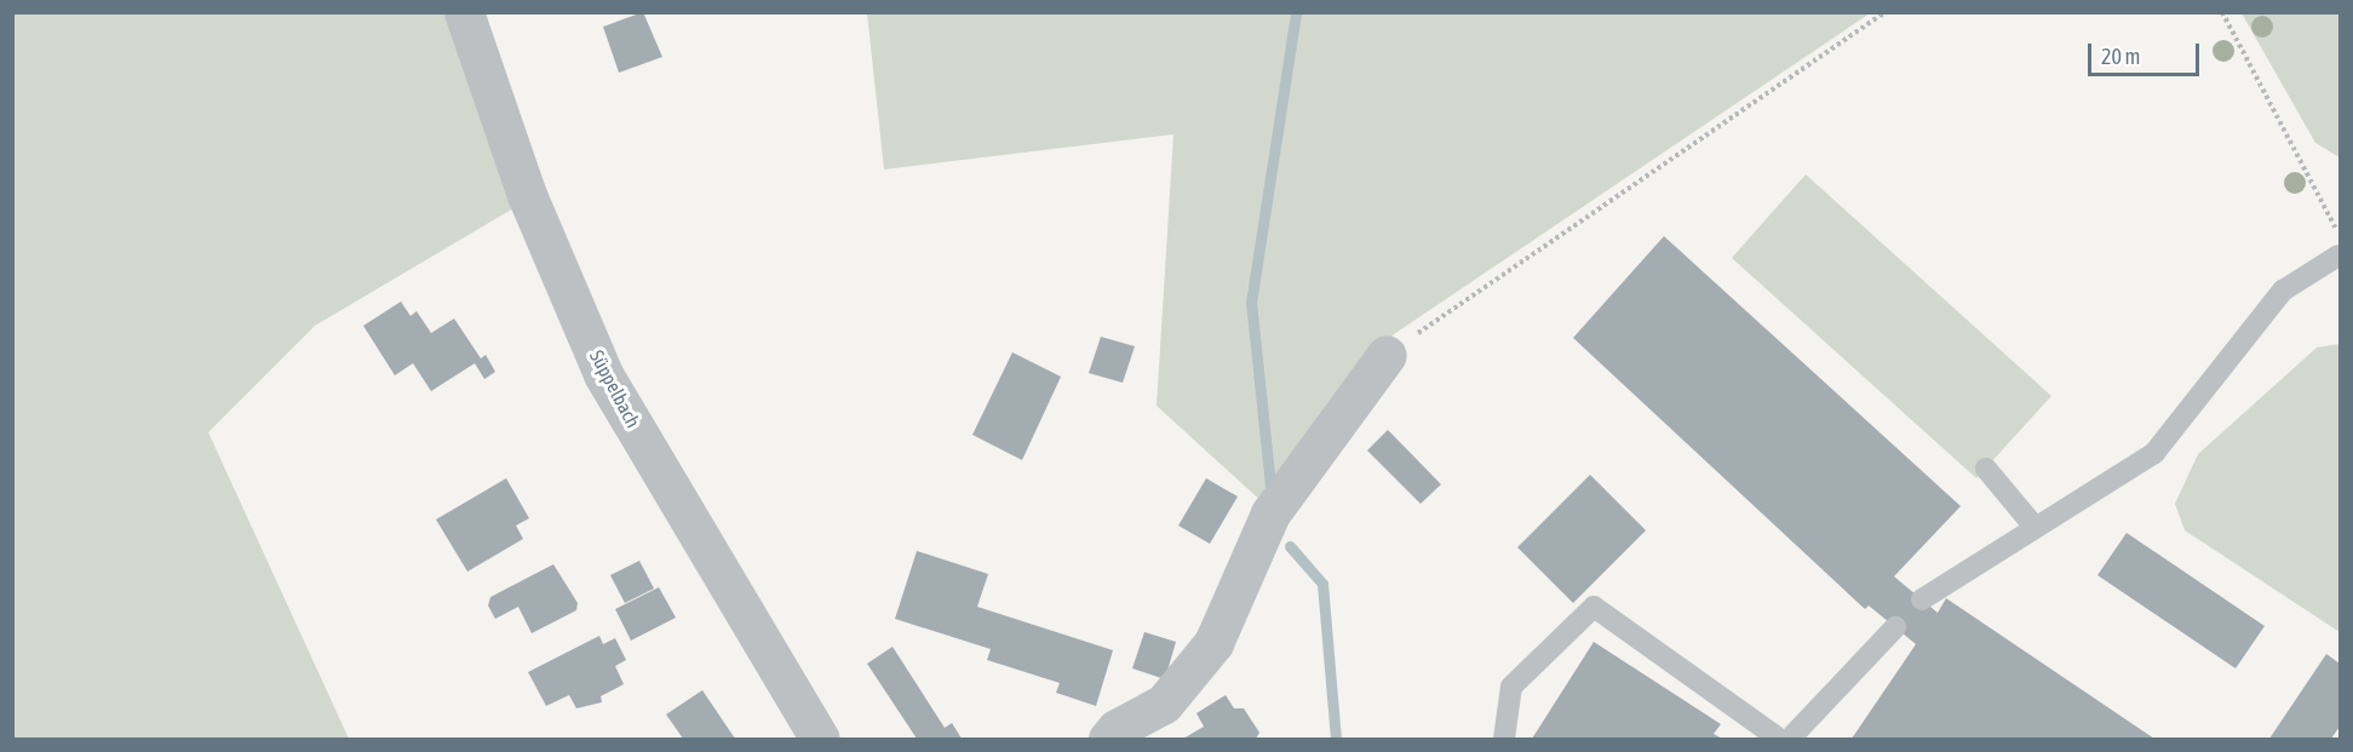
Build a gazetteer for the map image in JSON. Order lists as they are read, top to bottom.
{
  "streets": {
    "street": ["Süppelbach"]
  },
  "scale_bar": "20 m"
}
